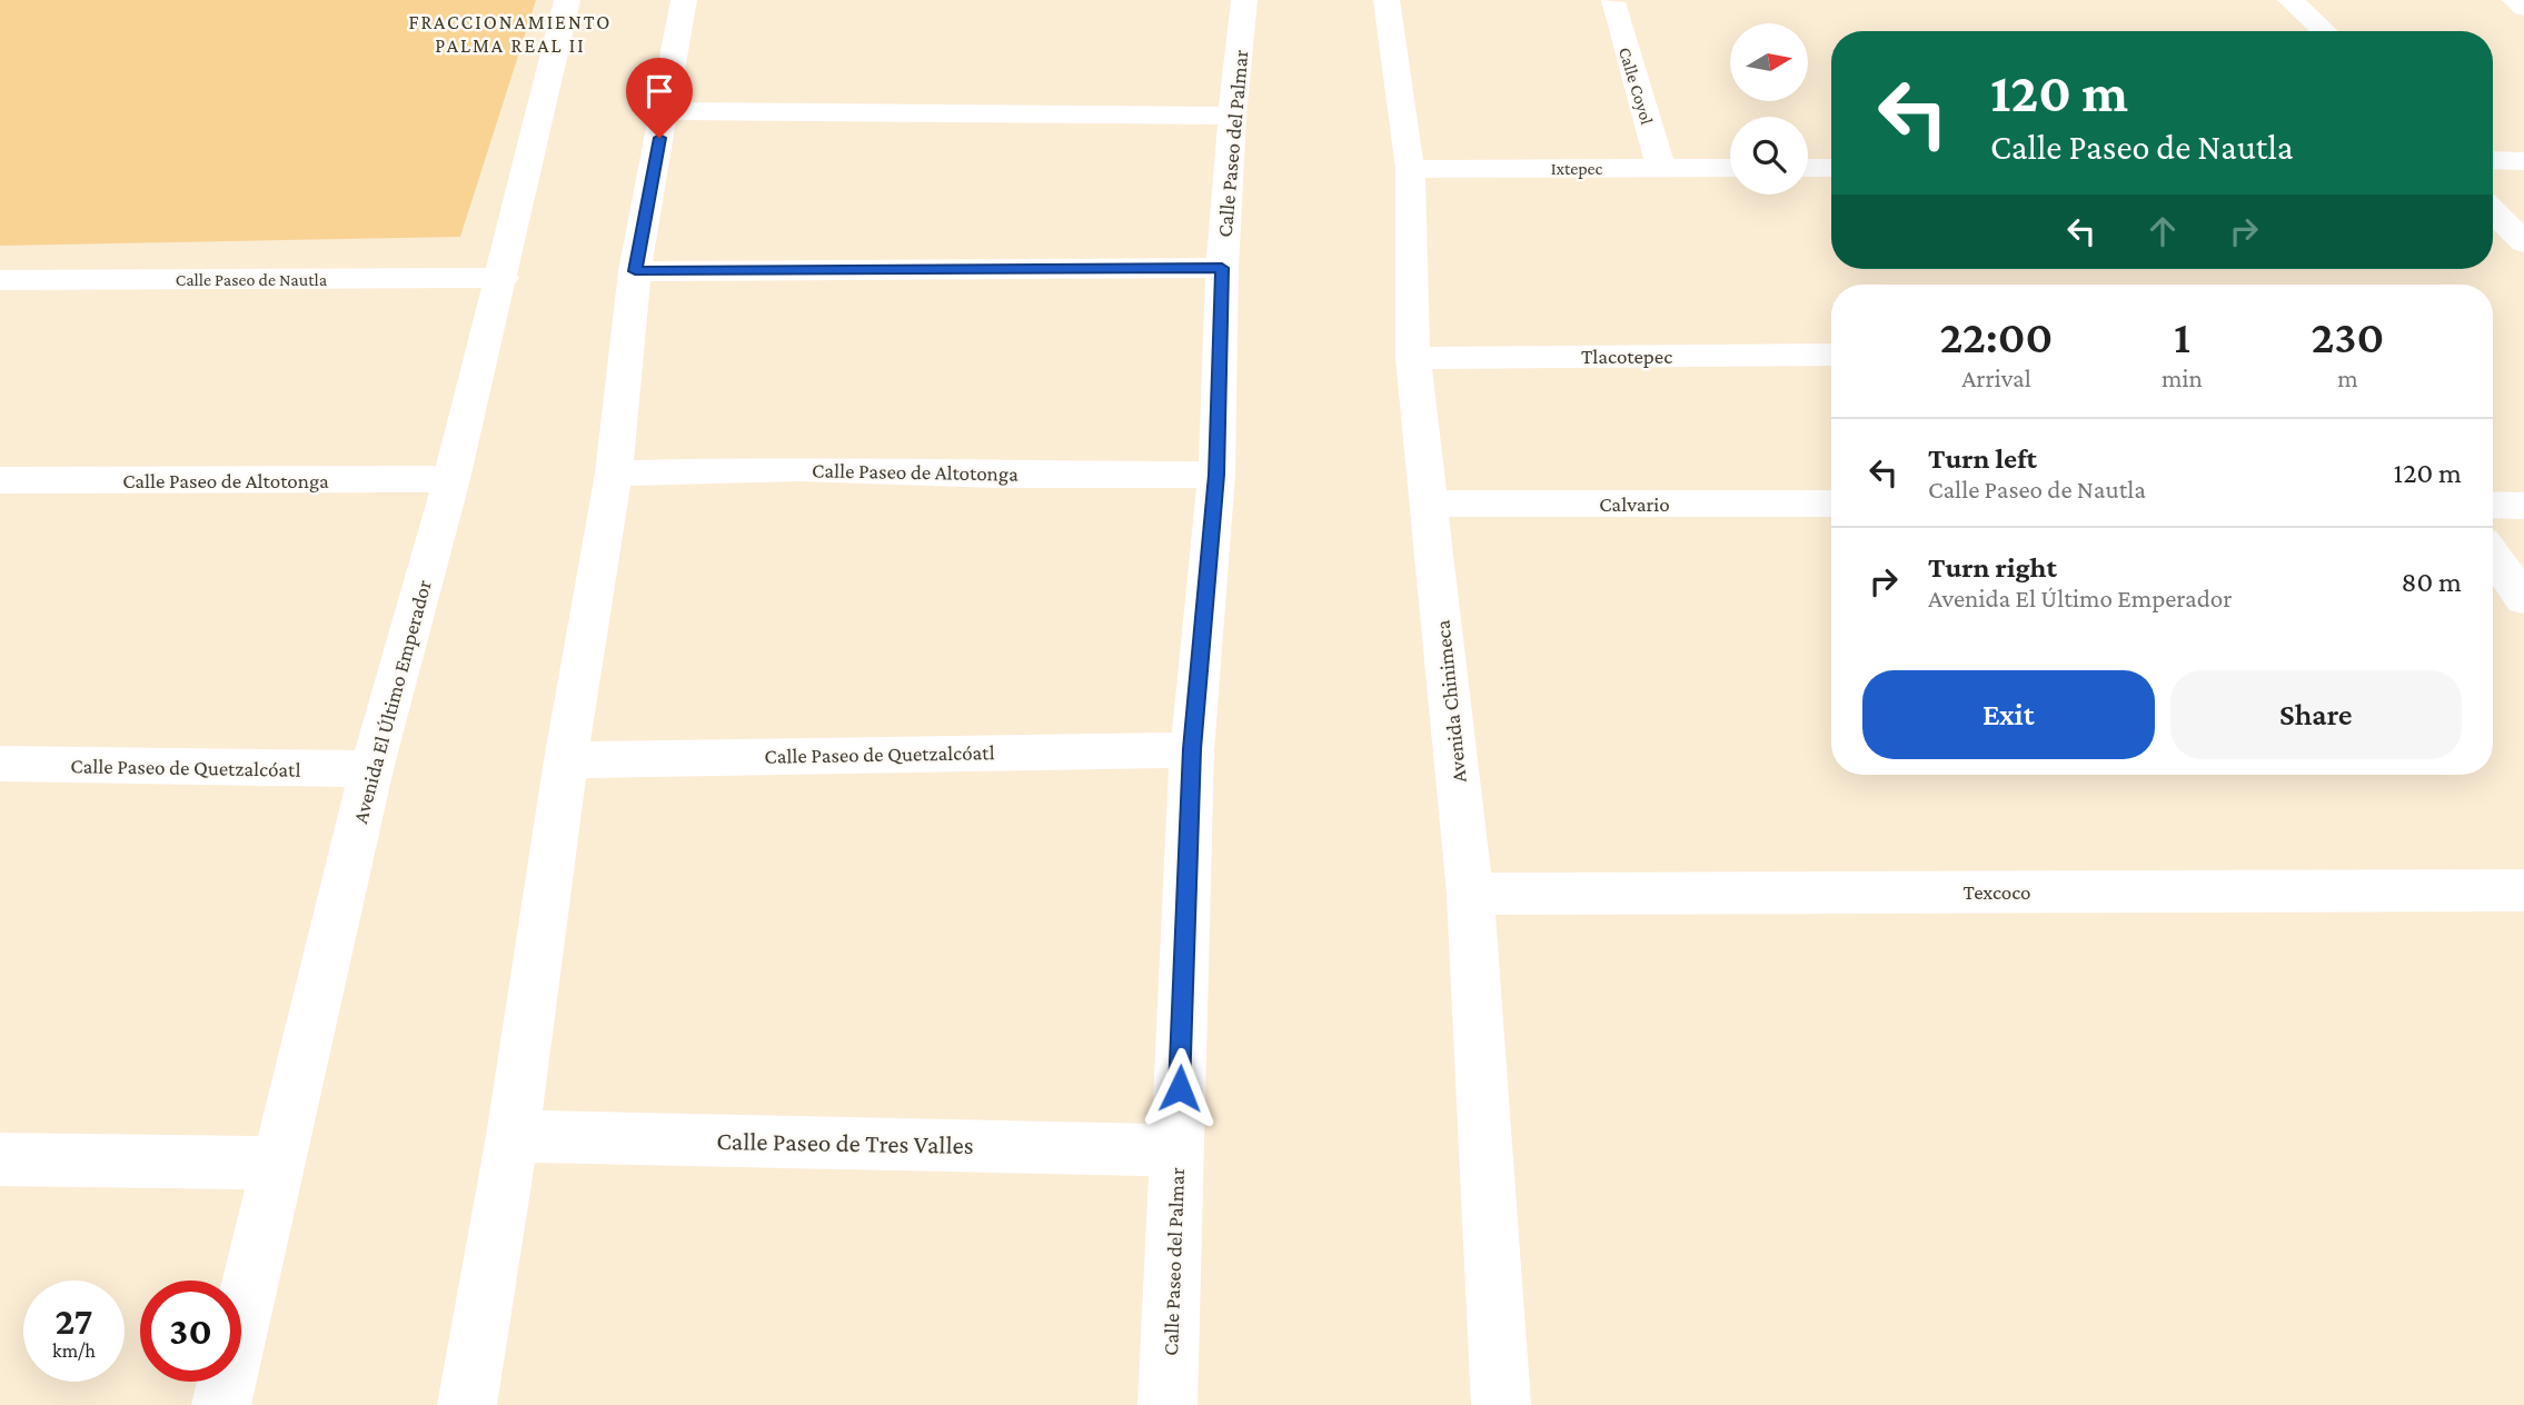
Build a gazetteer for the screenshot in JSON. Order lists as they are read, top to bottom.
{
  "streets": {
    "street": [
      "Calle Coyol",
      "Calle Paseo del Palmar",
      "Ixtepec",
      "Calle Paseo de Nautla",
      "Tlacotepec",
      "Calle Paseo de Altotonga",
      "Calvario",
      "Avenida El Último Emperador",
      "Avenida Chinimeca",
      "Calle Paseo de Quetzalcóatl",
      "Texcoco",
      "Calle Paseo de Tres Valles"
    ]
  },
  "crossings": [
    ["Calle Coyol", "Ixtepec"],
    ["Calle Paseo del Palmar", "Calle Paseo de Altotonga"],
    ["Calle Paseo del Palmar", "Calle Paseo de Quetzalcóatl"],
    ["Calle Paseo del Palmar", "Calle Paseo de Tres Valles"],
    ["Ixtepec", "Avenida Chinimeca"],
    ["Calle Paseo de Nautla", "Avenida El Último Emperador"],
    ["Tlacotepec", "Avenida Chinimeca"],
    ["Calle Paseo de Altotonga", "Avenida El Último Emperador"],
    ["Calvario", "Avenida Chinimeca"],
    ["Avenida El Último Emperador", "Calle Paseo de Quetzalcóatl"],
    ["Avenida Chinimeca", "Texcoco"]
  ],
  "districts": ["FRACCIONAMIENTO PALMA REAL II"],
  "north": "right",
  "page": {
    "turn": ["120 m", "Calle Paseo de Nautla"],
    "eta": [
      "22:00",
      "Arrival",
      "1",
      "min",
      "230",
      "m"
    ],
    "list": [
      {
        "name": "Turn left",
        "note": "Calle Paseo de Nautla",
        "value": "120 m"
      },
      {
        "name": "Turn right",
        "note": "Avenida El Último Emperador",
        "value": "80 m"
      }
    ],
    "buttons": ["Exit", "Share"],
    "speed": "27 km/h",
    "limit": "30"
  }
}
